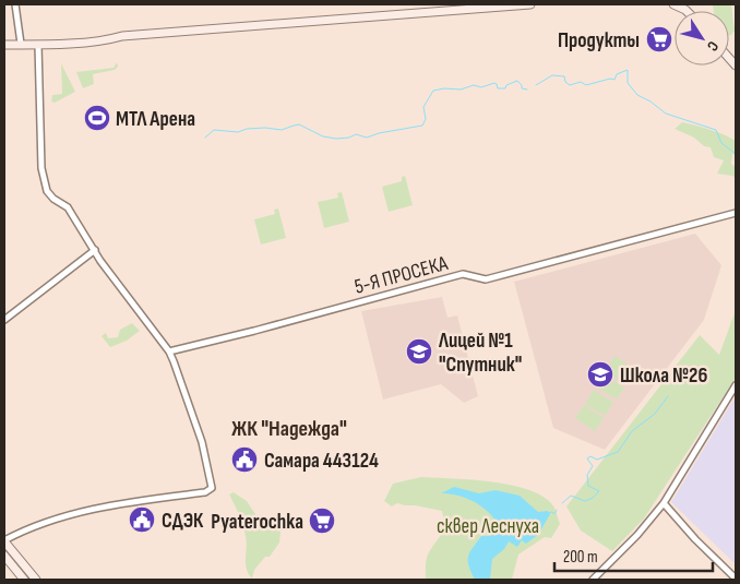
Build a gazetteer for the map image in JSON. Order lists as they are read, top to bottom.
{
  "streets": {
    "street": ["5-Я ПРОСЕКА"]
  },
  "districts": ["ЖК \"Надежда\""],
  "parks": ["сквер Леснуха"],
  "places": {
    "supermarket": ["Продукты", "Pyaterochka"],
    "sports": ["МТЛ Арена"],
    "school or university": ["Лицей №1 \"Спутник\"", "Школа №26"],
    "public building": ["Самара 443124", "СДЭК"]
  },
  "scale_bar": "200 m",
  "north": "bottom right"
}
